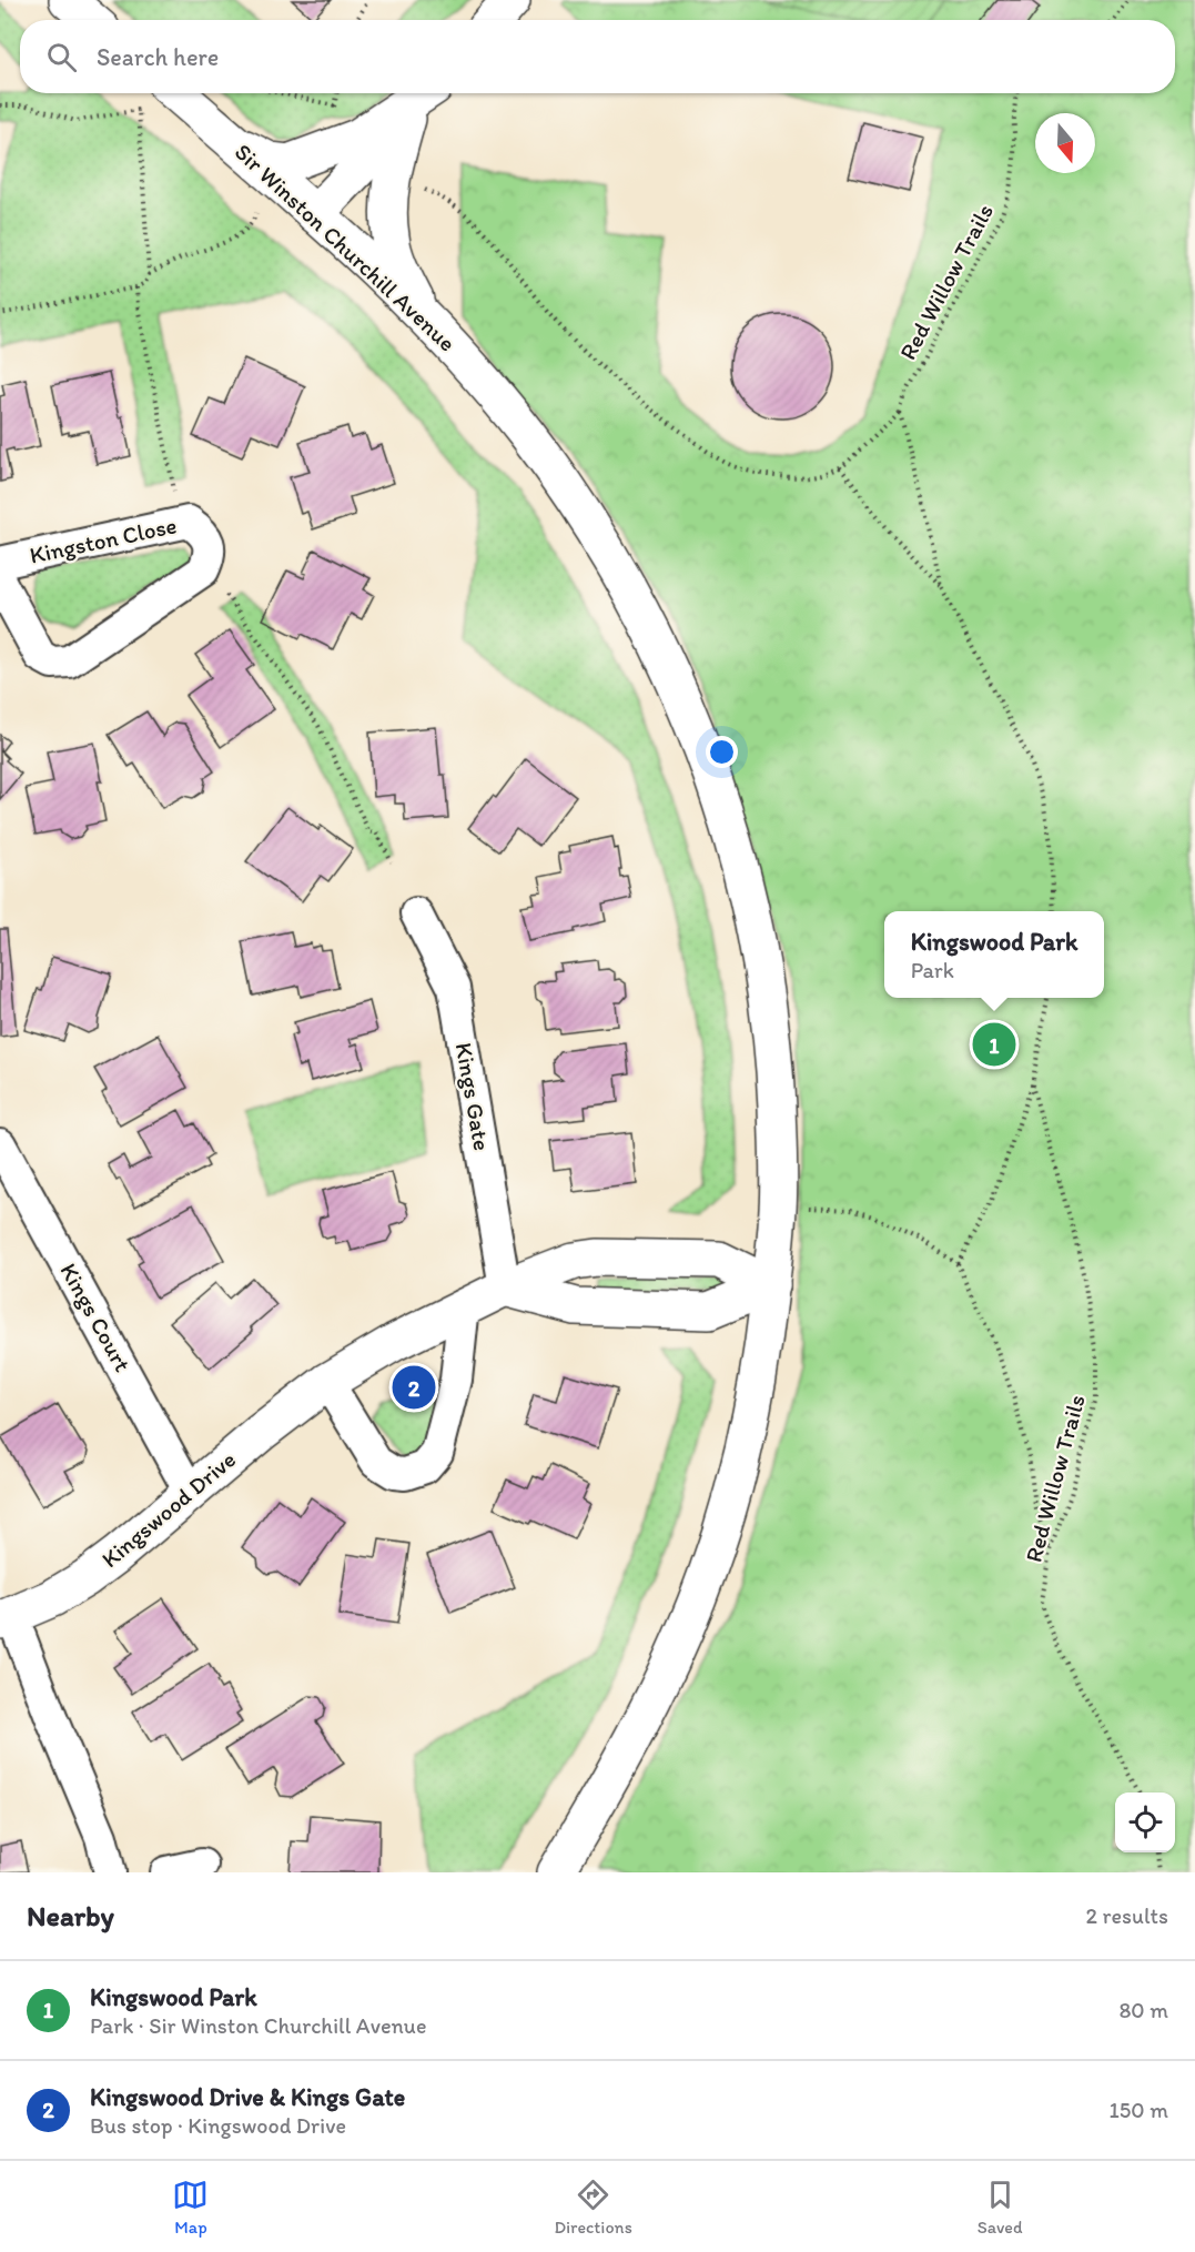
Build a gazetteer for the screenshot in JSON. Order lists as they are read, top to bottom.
{
  "streets": {
    "main road": ["Sir Winston Churchill Avenue", "Kingswood Drive"],
    "street": ["Kingston Close", "Kings Gate", "Kings Court"],
    "path": ["Red Willow Trails"]
  },
  "crossings": [
    ["Sir Winston Churchill Avenue", "Kingswood Drive"],
    ["Kings Gate", "Kingswood Drive"],
    ["Kings Court", "Kingswood Drive"]
  ],
  "north": "bottom",
  "page": {
    "search": "Search here",
    "popup": ["Kingswood Park", "Park"],
    "pins": ["1", "2"],
    "heading": ["Nearby", "2 results"],
    "list": [
      {
        "mark": "1",
        "name": "Kingswood Park",
        "note": "Park · Sir Winston Churchill Avenue",
        "value": "80 m"
      },
      {
        "mark": "2",
        "name": "Kingswood Drive & Kings Gate",
        "note": "Bus stop · Kingswood Drive",
        "value": "150 m"
      }
    ],
    "nav": ["Map", "Directions", "Saved"]
  }
}
